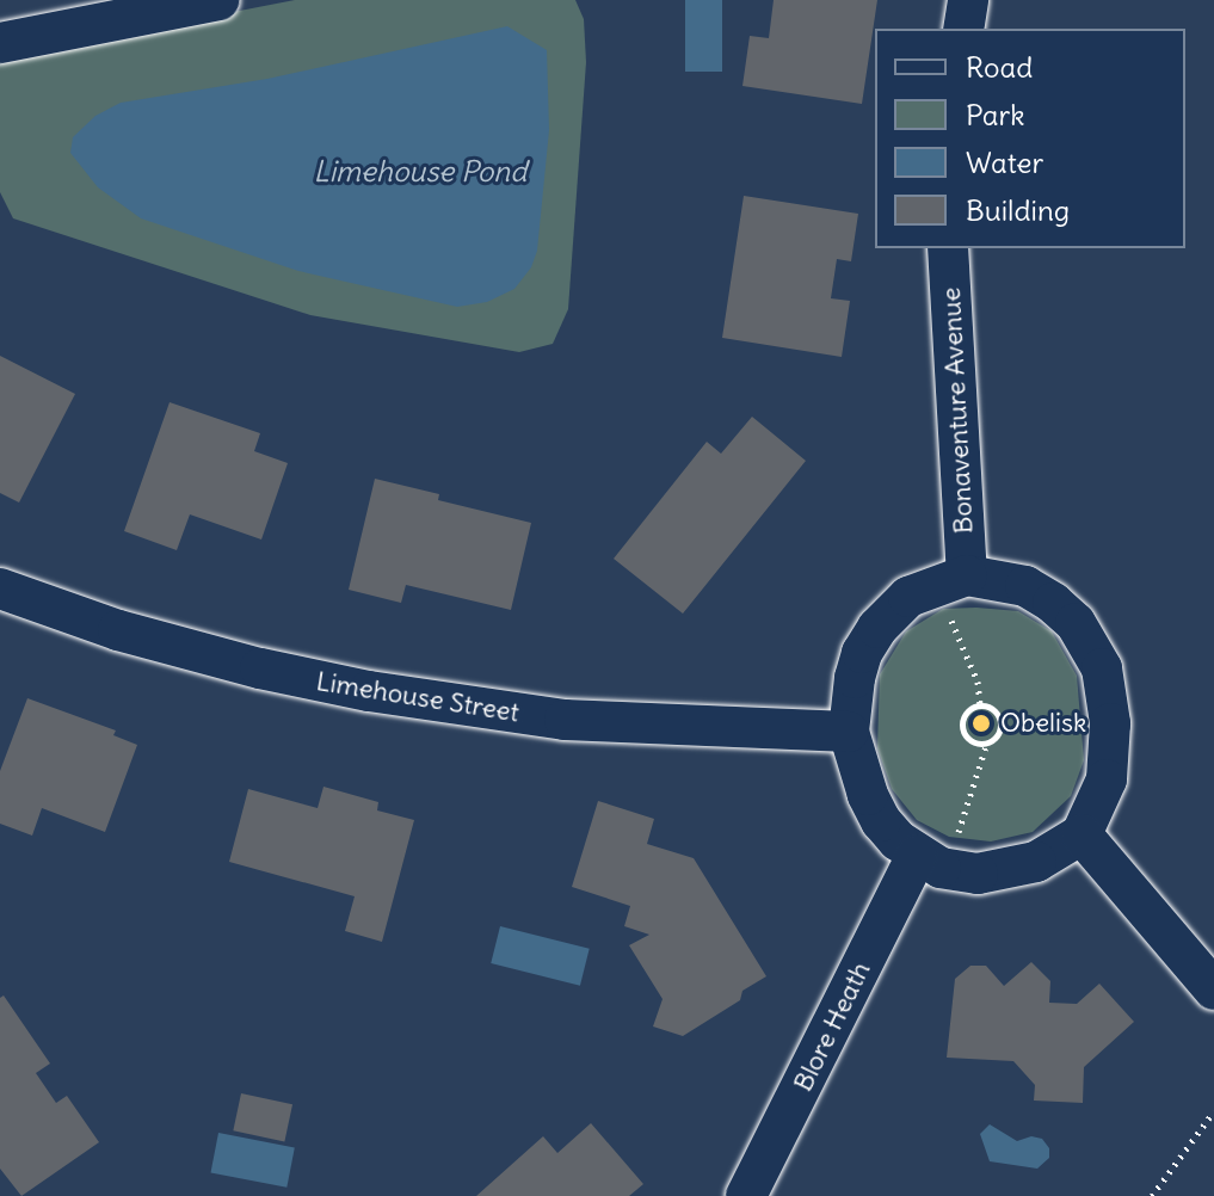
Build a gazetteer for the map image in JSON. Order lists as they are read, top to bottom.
{
  "streets": {
    "street": ["Bonaventure Avenue", "Limehouse Street", "Blore Heath"]
  },
  "water": ["Limehouse Pond"],
  "places": ["Obelisk"],
  "legend": [
    "Road",
    "Park",
    "Water",
    "Building"
  ]
}
